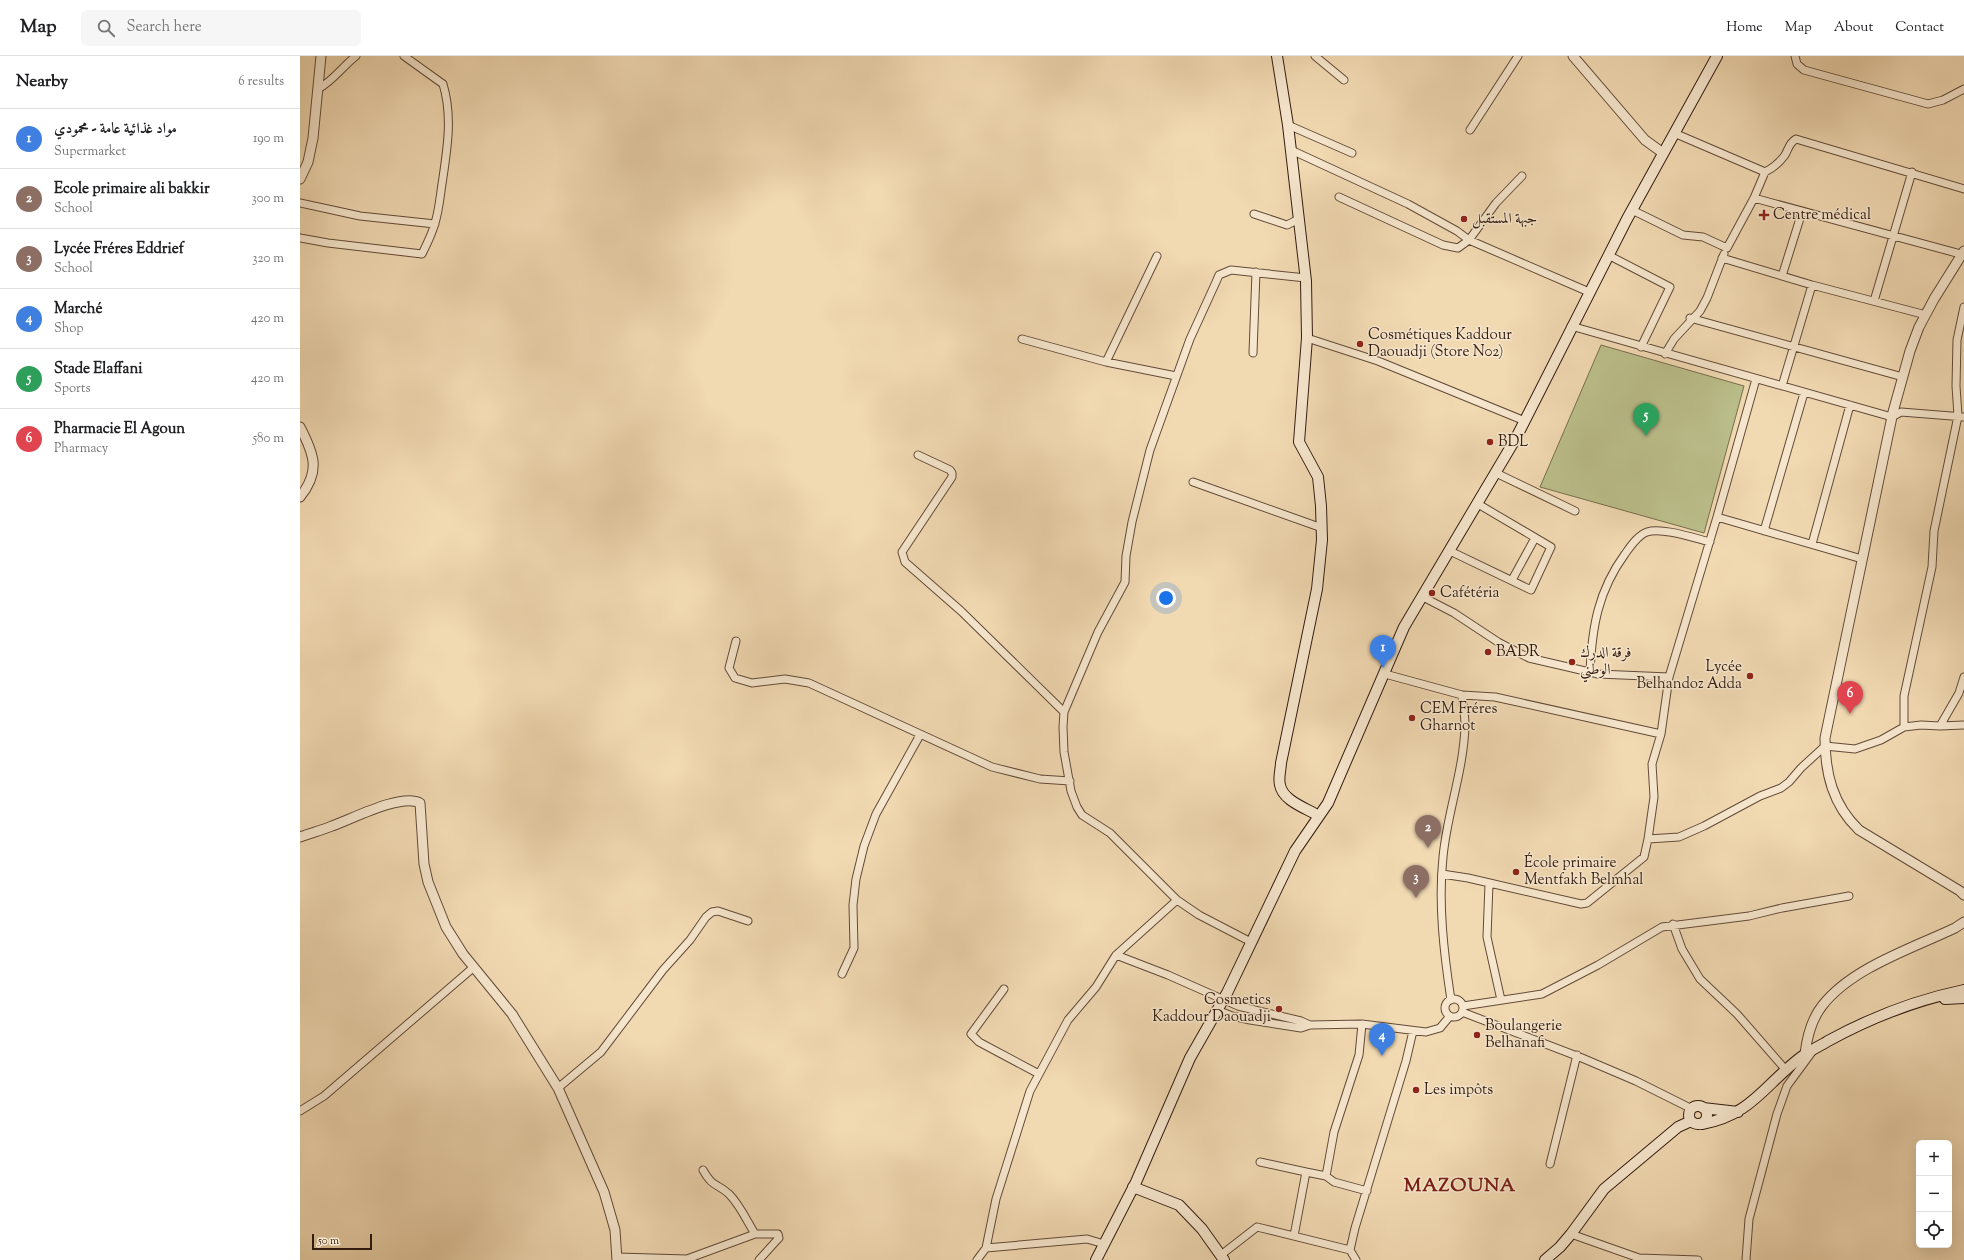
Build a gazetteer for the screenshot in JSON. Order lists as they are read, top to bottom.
{
  "districts": ["MAZOUNA"],
  "places": {
    "health": ["Centre médical"],
    "other": [
      "جبهة المستقبل",
      "Cosmétiques Kaddour Daouadji (Store N02)",
      "BDL",
      "Cafétéria",
      "BADR",
      "فرقة الدرك الوطني",
      "Lycée Belhandoz Adda",
      "CEM Fréres Gharnot",
      "École primaire Mentfakh Belmhal",
      "Cosmetics Kaddour Daouadji",
      "Boulangerie Belhanafi",
      "Les impôts"
    ]
  },
  "scale_bar": "50 m",
  "page": {
    "header": "Map",
    "search": "Search here",
    "nav": [
      "Home",
      "Map",
      "About",
      "Contact"
    ],
    "heading": ["Nearby", "6 results"],
    "list": [
      {
        "mark": "1",
        "name": "مواد غذائية عامة - محمودي",
        "note": "Supermarket",
        "value": "190 m"
      },
      {
        "mark": "2",
        "name": "Ecole primaire ali bakkir",
        "note": "School",
        "value": "300 m"
      },
      {
        "mark": "3",
        "name": "Lycée Fréres Eddrief",
        "note": "School",
        "value": "320 m"
      },
      {
        "mark": "4",
        "name": "Marché",
        "note": "Shop",
        "value": "420 m"
      },
      {
        "mark": "5",
        "name": "Stade Elaffani",
        "note": "Sports",
        "value": "420 m"
      },
      {
        "mark": "6",
        "name": "Pharmacie El Agoun",
        "note": "Pharmacy",
        "value": "580 m"
      }
    ],
    "pins": [
      "5",
      "1",
      "6",
      "2",
      "3",
      "4"
    ],
    "map_buttons": ["+", "−"],
    "scale": "50 m"
  }
}
